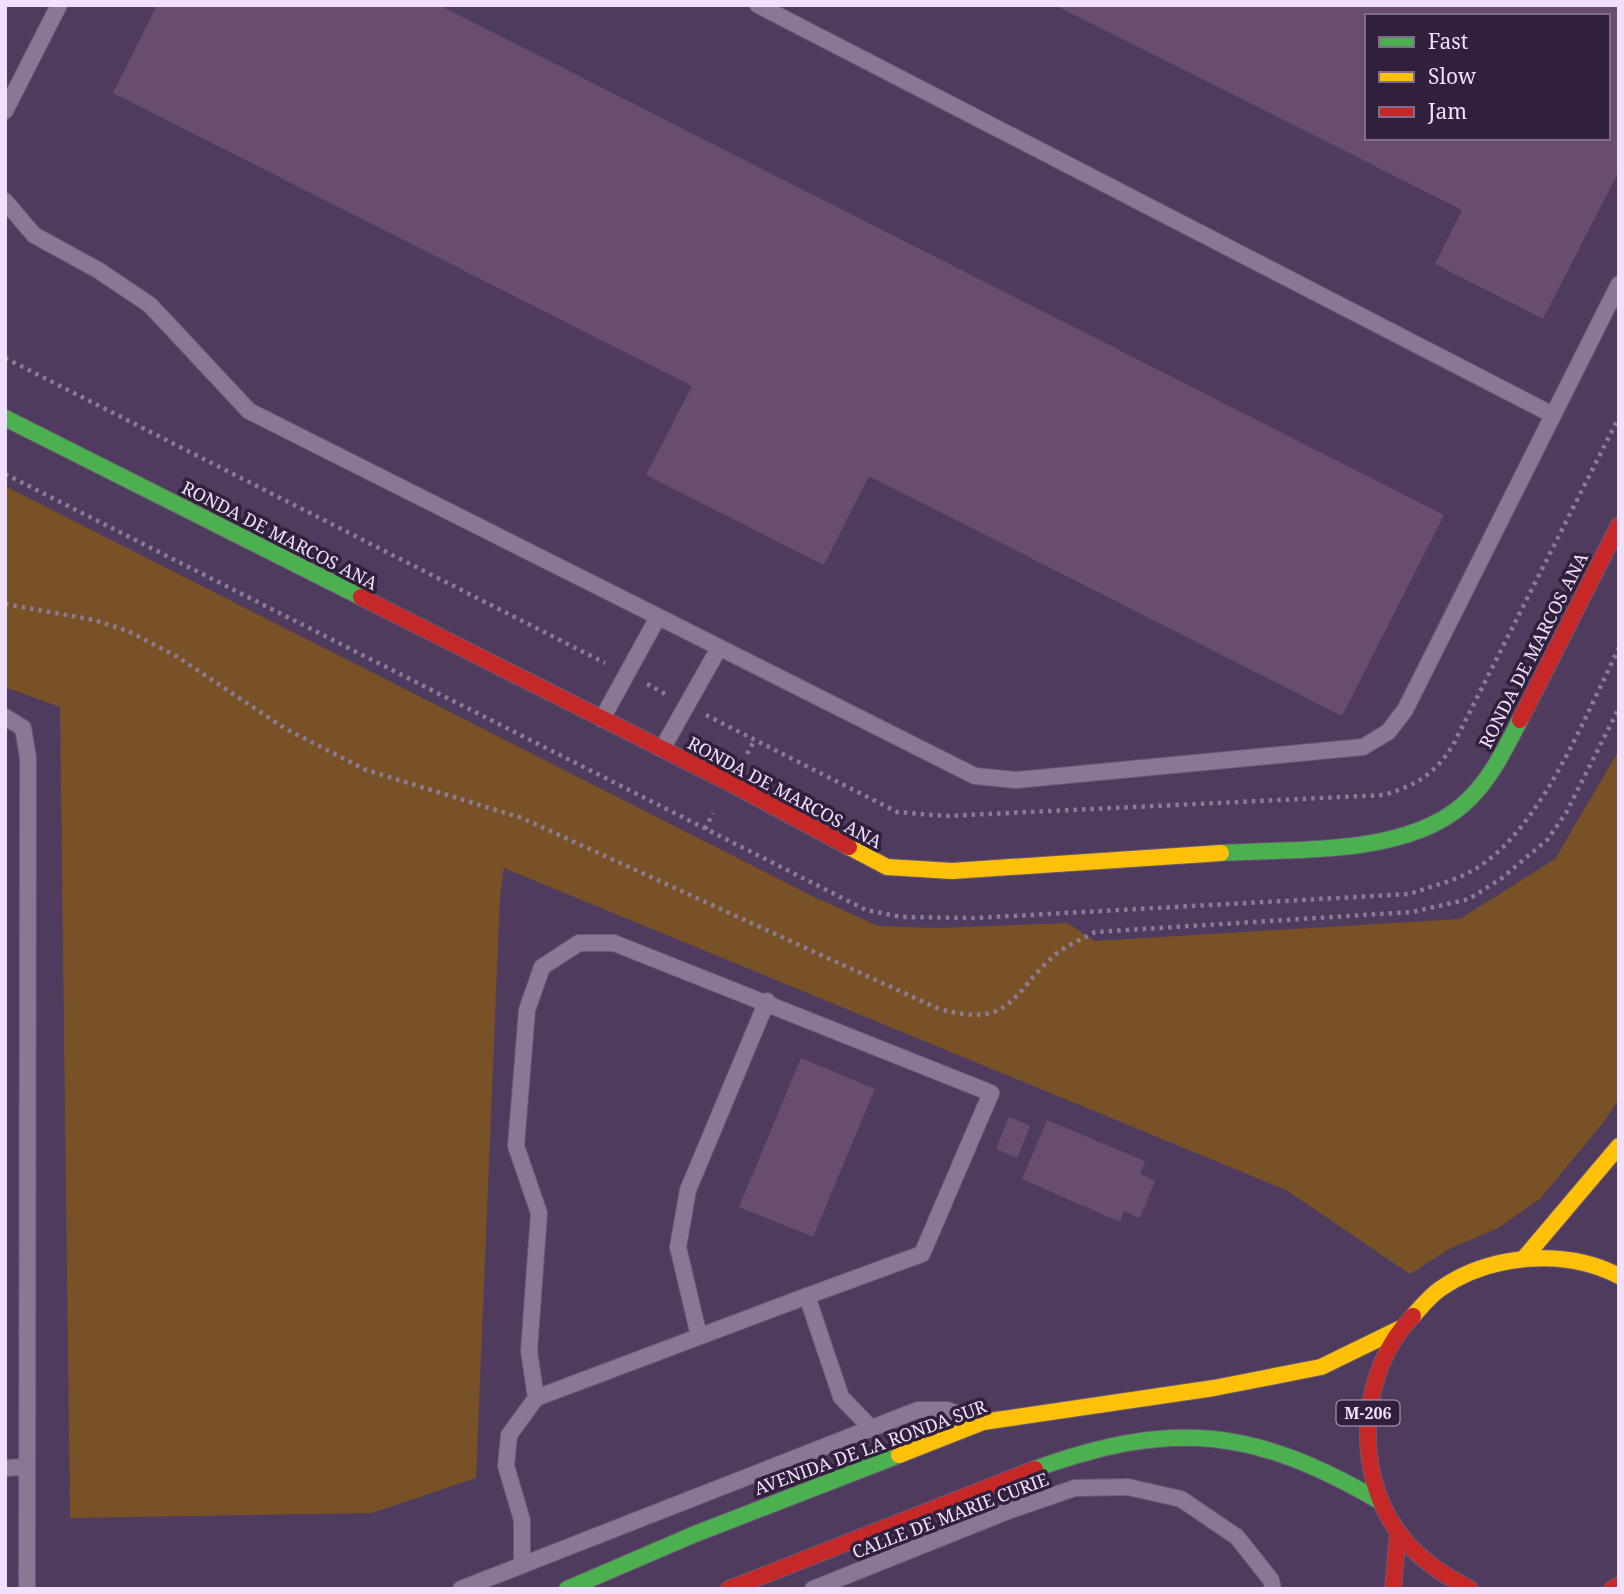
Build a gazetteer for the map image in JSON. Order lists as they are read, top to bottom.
{
  "streets": {
    "main road": ["RONDA DE MARCOS ANA", "M-206", "AVENIDA DE LA RONDA SUR"],
    "lane": ["CALLE DE MARIE CURIE"]
  },
  "crossings": [
    ["M-206", "AVENIDA DE LA RONDA SUR"]
  ],
  "legend": ["Fast", "Slow", "Jam"]
}
